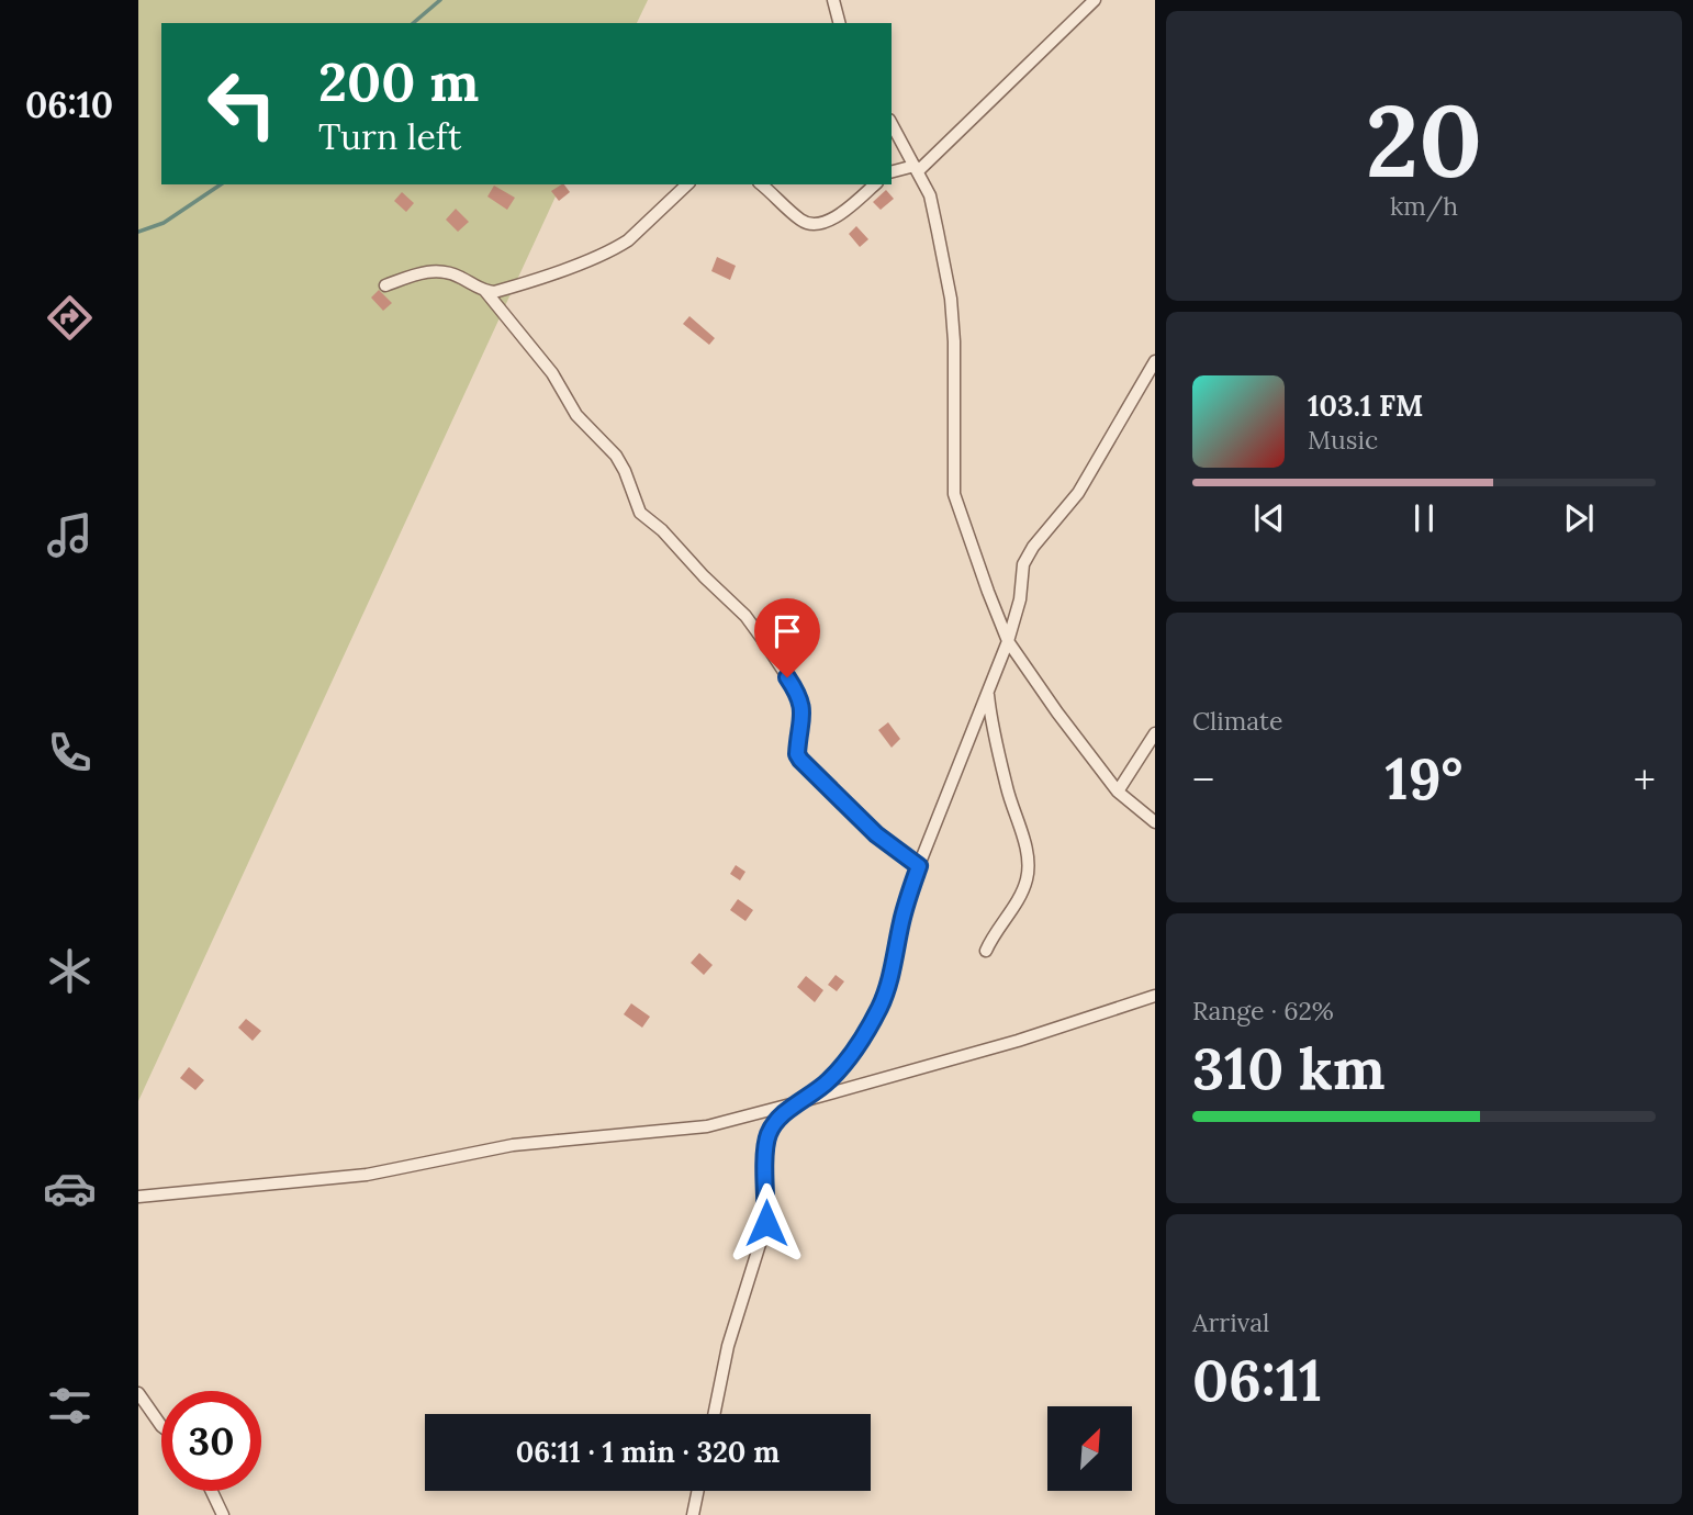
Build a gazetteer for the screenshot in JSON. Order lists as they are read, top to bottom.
{
  "north": "top right",
  "page": {
    "tabs": "06:10",
    "tile": [
      ["20", "km/h"],
      "Climate",
      ["Range · 62%", "310 km"],
      ["Arrival", "06:11"]
    ],
    "turn": ["200 m", "Turn left"],
    "song": ["103.1 FM", "Music"],
    "heat": ["−", "19°", "+"],
    "limit": "30",
    "trip": "06:11 · 1 min · 320 m"
  }
}
